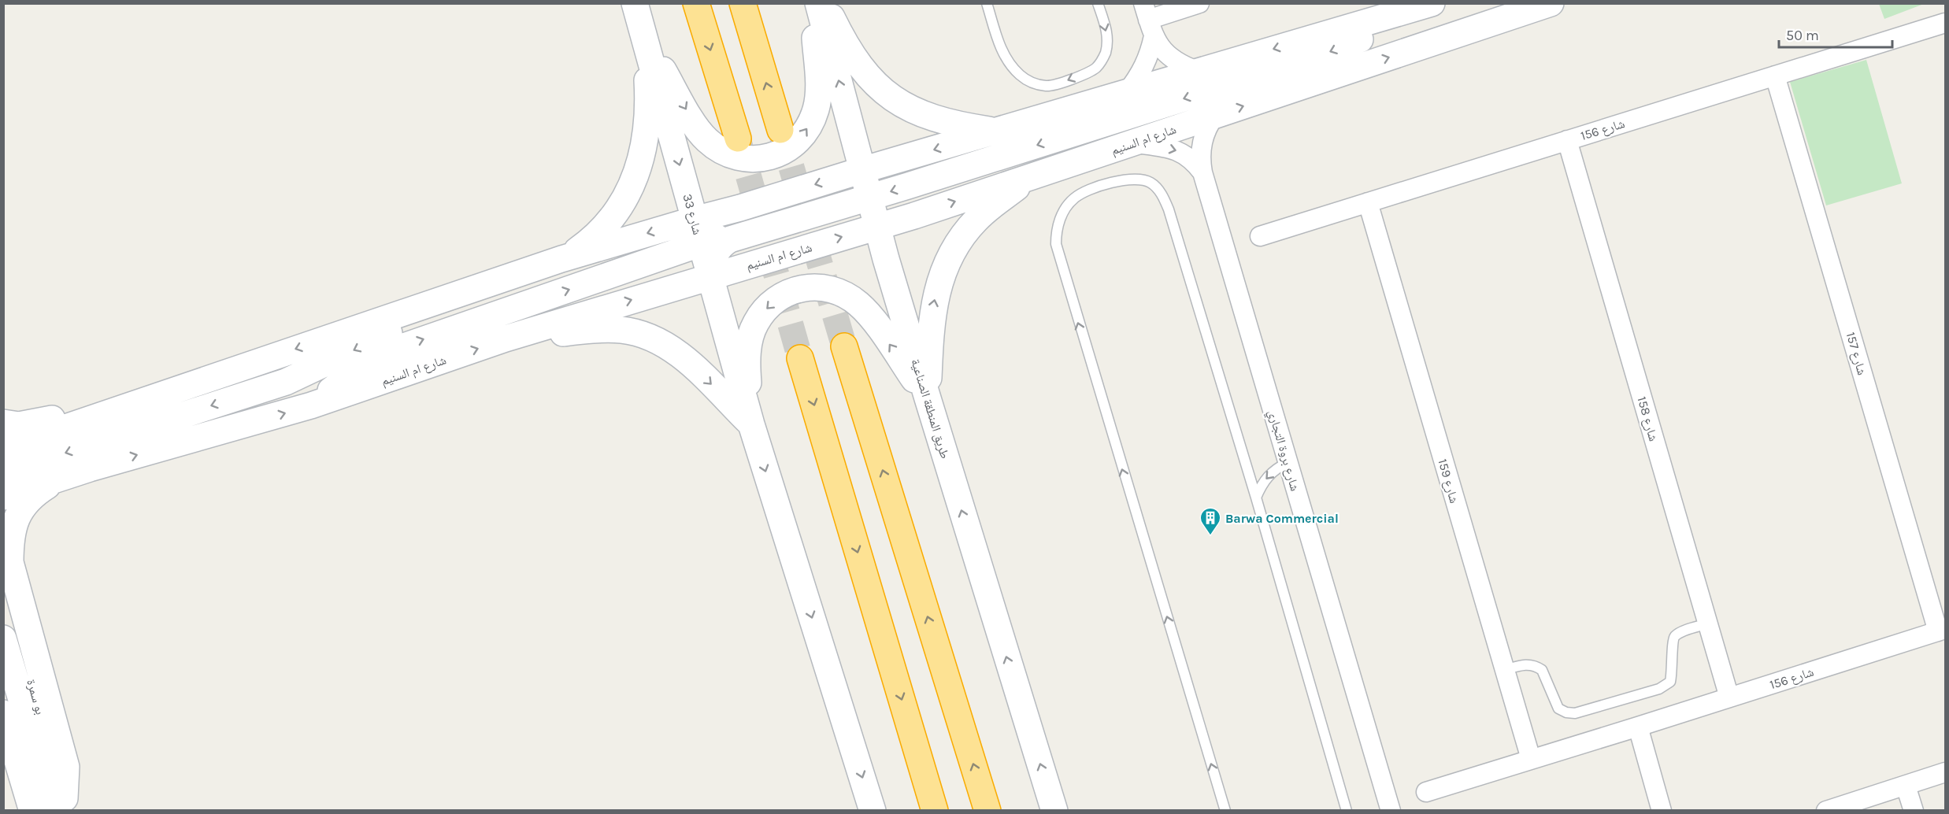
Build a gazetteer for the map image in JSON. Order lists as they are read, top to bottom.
{
  "streets": {
    "main road": [
      "شارع ام السنيم",
      "شارع 33",
      "طريق المنطقة الصناعية",
      "بو سمرة"
    ],
    "street": [
      "شارع 156",
      "شارع 157",
      "شارع 158",
      "شارع بروة التجاري",
      "شارع 159"
    ]
  },
  "crossings": [
    ["شارع 156", "شارع 157"],
    ["شارع 156", "شارع 158"],
    ["شارع 156", "شارع 159"],
    ["شارع ام السنيم", "شارع 33"],
    ["شارع ام السنيم", "طريق المنطقة الصناعية"],
    ["شارع ام السنيم", "شارع بروة التجاري"]
  ],
  "one_way": ["شارع 33"],
  "places": {
    "building": ["Barwa Commercial"]
  },
  "scale_bar": "50 m"
}
